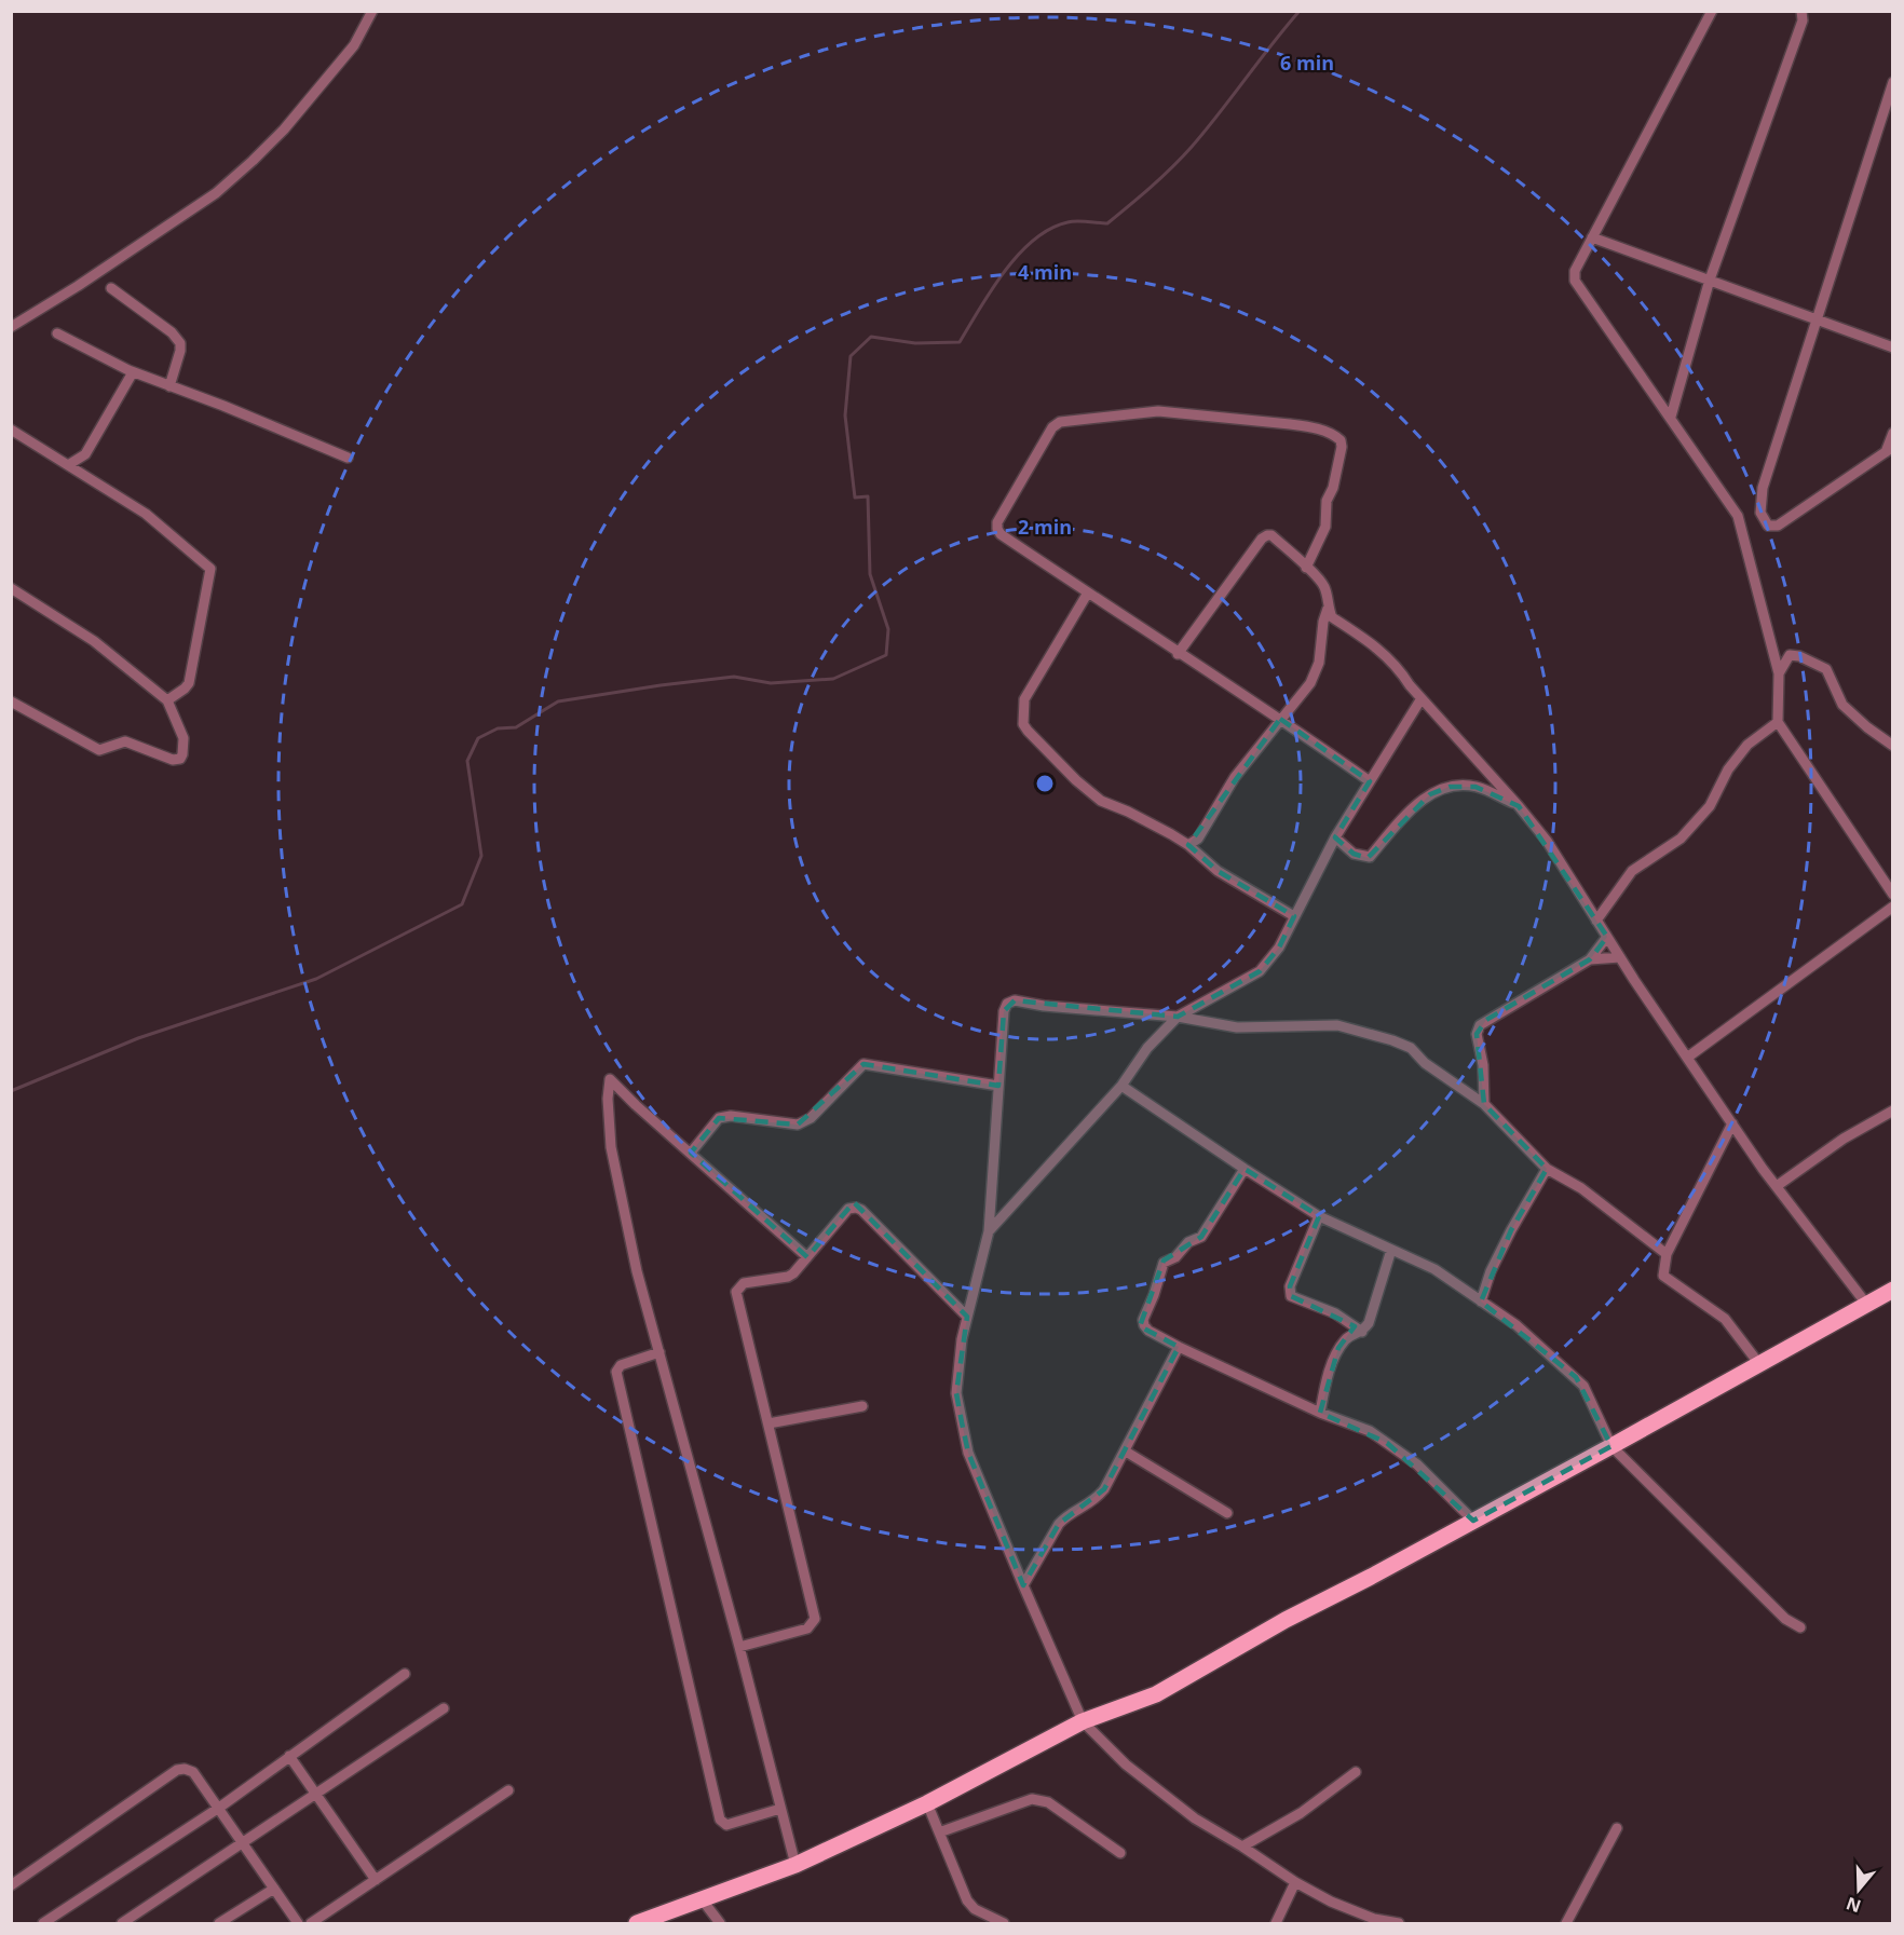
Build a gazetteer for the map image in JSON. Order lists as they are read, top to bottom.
{
  "north": "bottom",
  "rings": ["6 min", "4 min", "2 min"]
}
